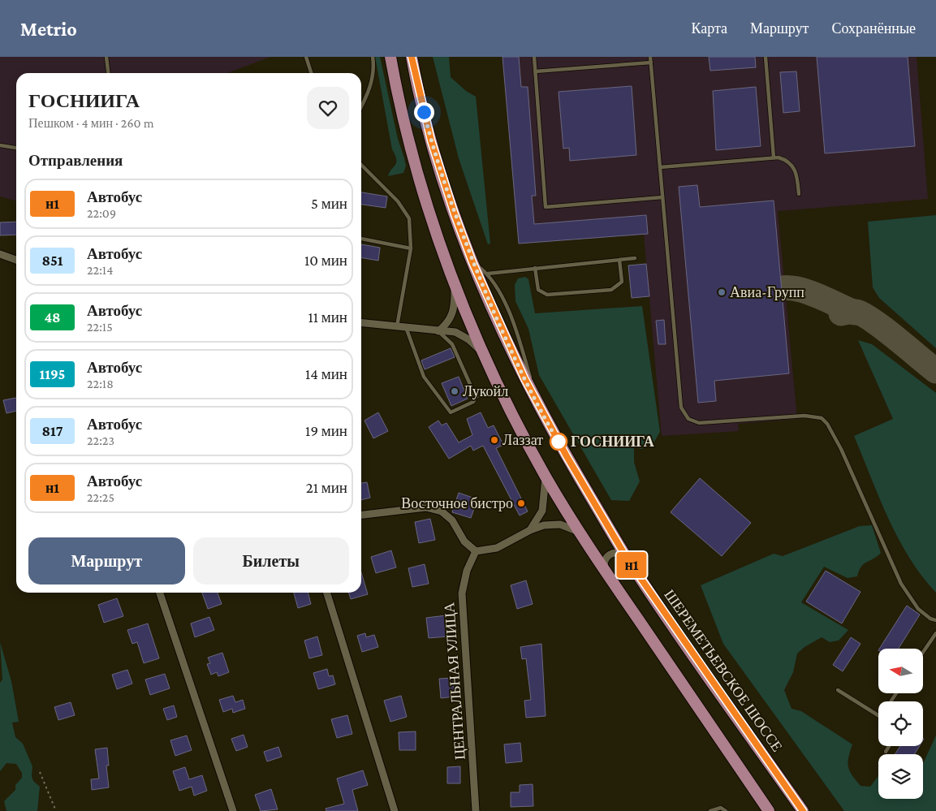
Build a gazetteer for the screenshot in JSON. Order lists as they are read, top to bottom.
{
  "streets": {
    "main road": ["ШЕРЕМЕТЬЕВСКОЕ ШОССЕ"],
    "street": ["ЦЕНТРАЛЬНАЯ УЛИЦА"]
  },
  "places": [
    "Авиа-Групп",
    "Лукойл",
    "Лаззат",
    "ГОСНИИГА",
    "Восточное бистро"
  ],
  "lines": ["bus line н1"],
  "north": "left",
  "page": {
    "header": "Metrio",
    "nav": ["Карта", "Маршрут", "Сохранённые"],
    "on_map": "н1",
    "heading": [
      ["ГОСНИИГА", "Пешком · 4 мин · 260 m"],
      "Отправления"
    ],
    "list": [
      {
        "mark": "н1",
        "name": "Автобус",
        "note": "22:09",
        "value": "5 мин"
      },
      {
        "mark": "851",
        "name": "Автобус",
        "note": "22:14",
        "value": "10 мин"
      },
      {
        "mark": "48",
        "name": "Автобус",
        "note": "22:15",
        "value": "11 мин"
      },
      {
        "mark": "1195",
        "name": "Автобус",
        "note": "22:18",
        "value": "14 мин"
      },
      {
        "mark": "817",
        "name": "Автобус",
        "note": "22:23",
        "value": "19 мин"
      },
      {
        "mark": "н1",
        "name": "Автобус",
        "note": "22:25",
        "value": "21 мин"
      }
    ],
    "buttons": ["Маршрут", "Билеты"]
  }
}
